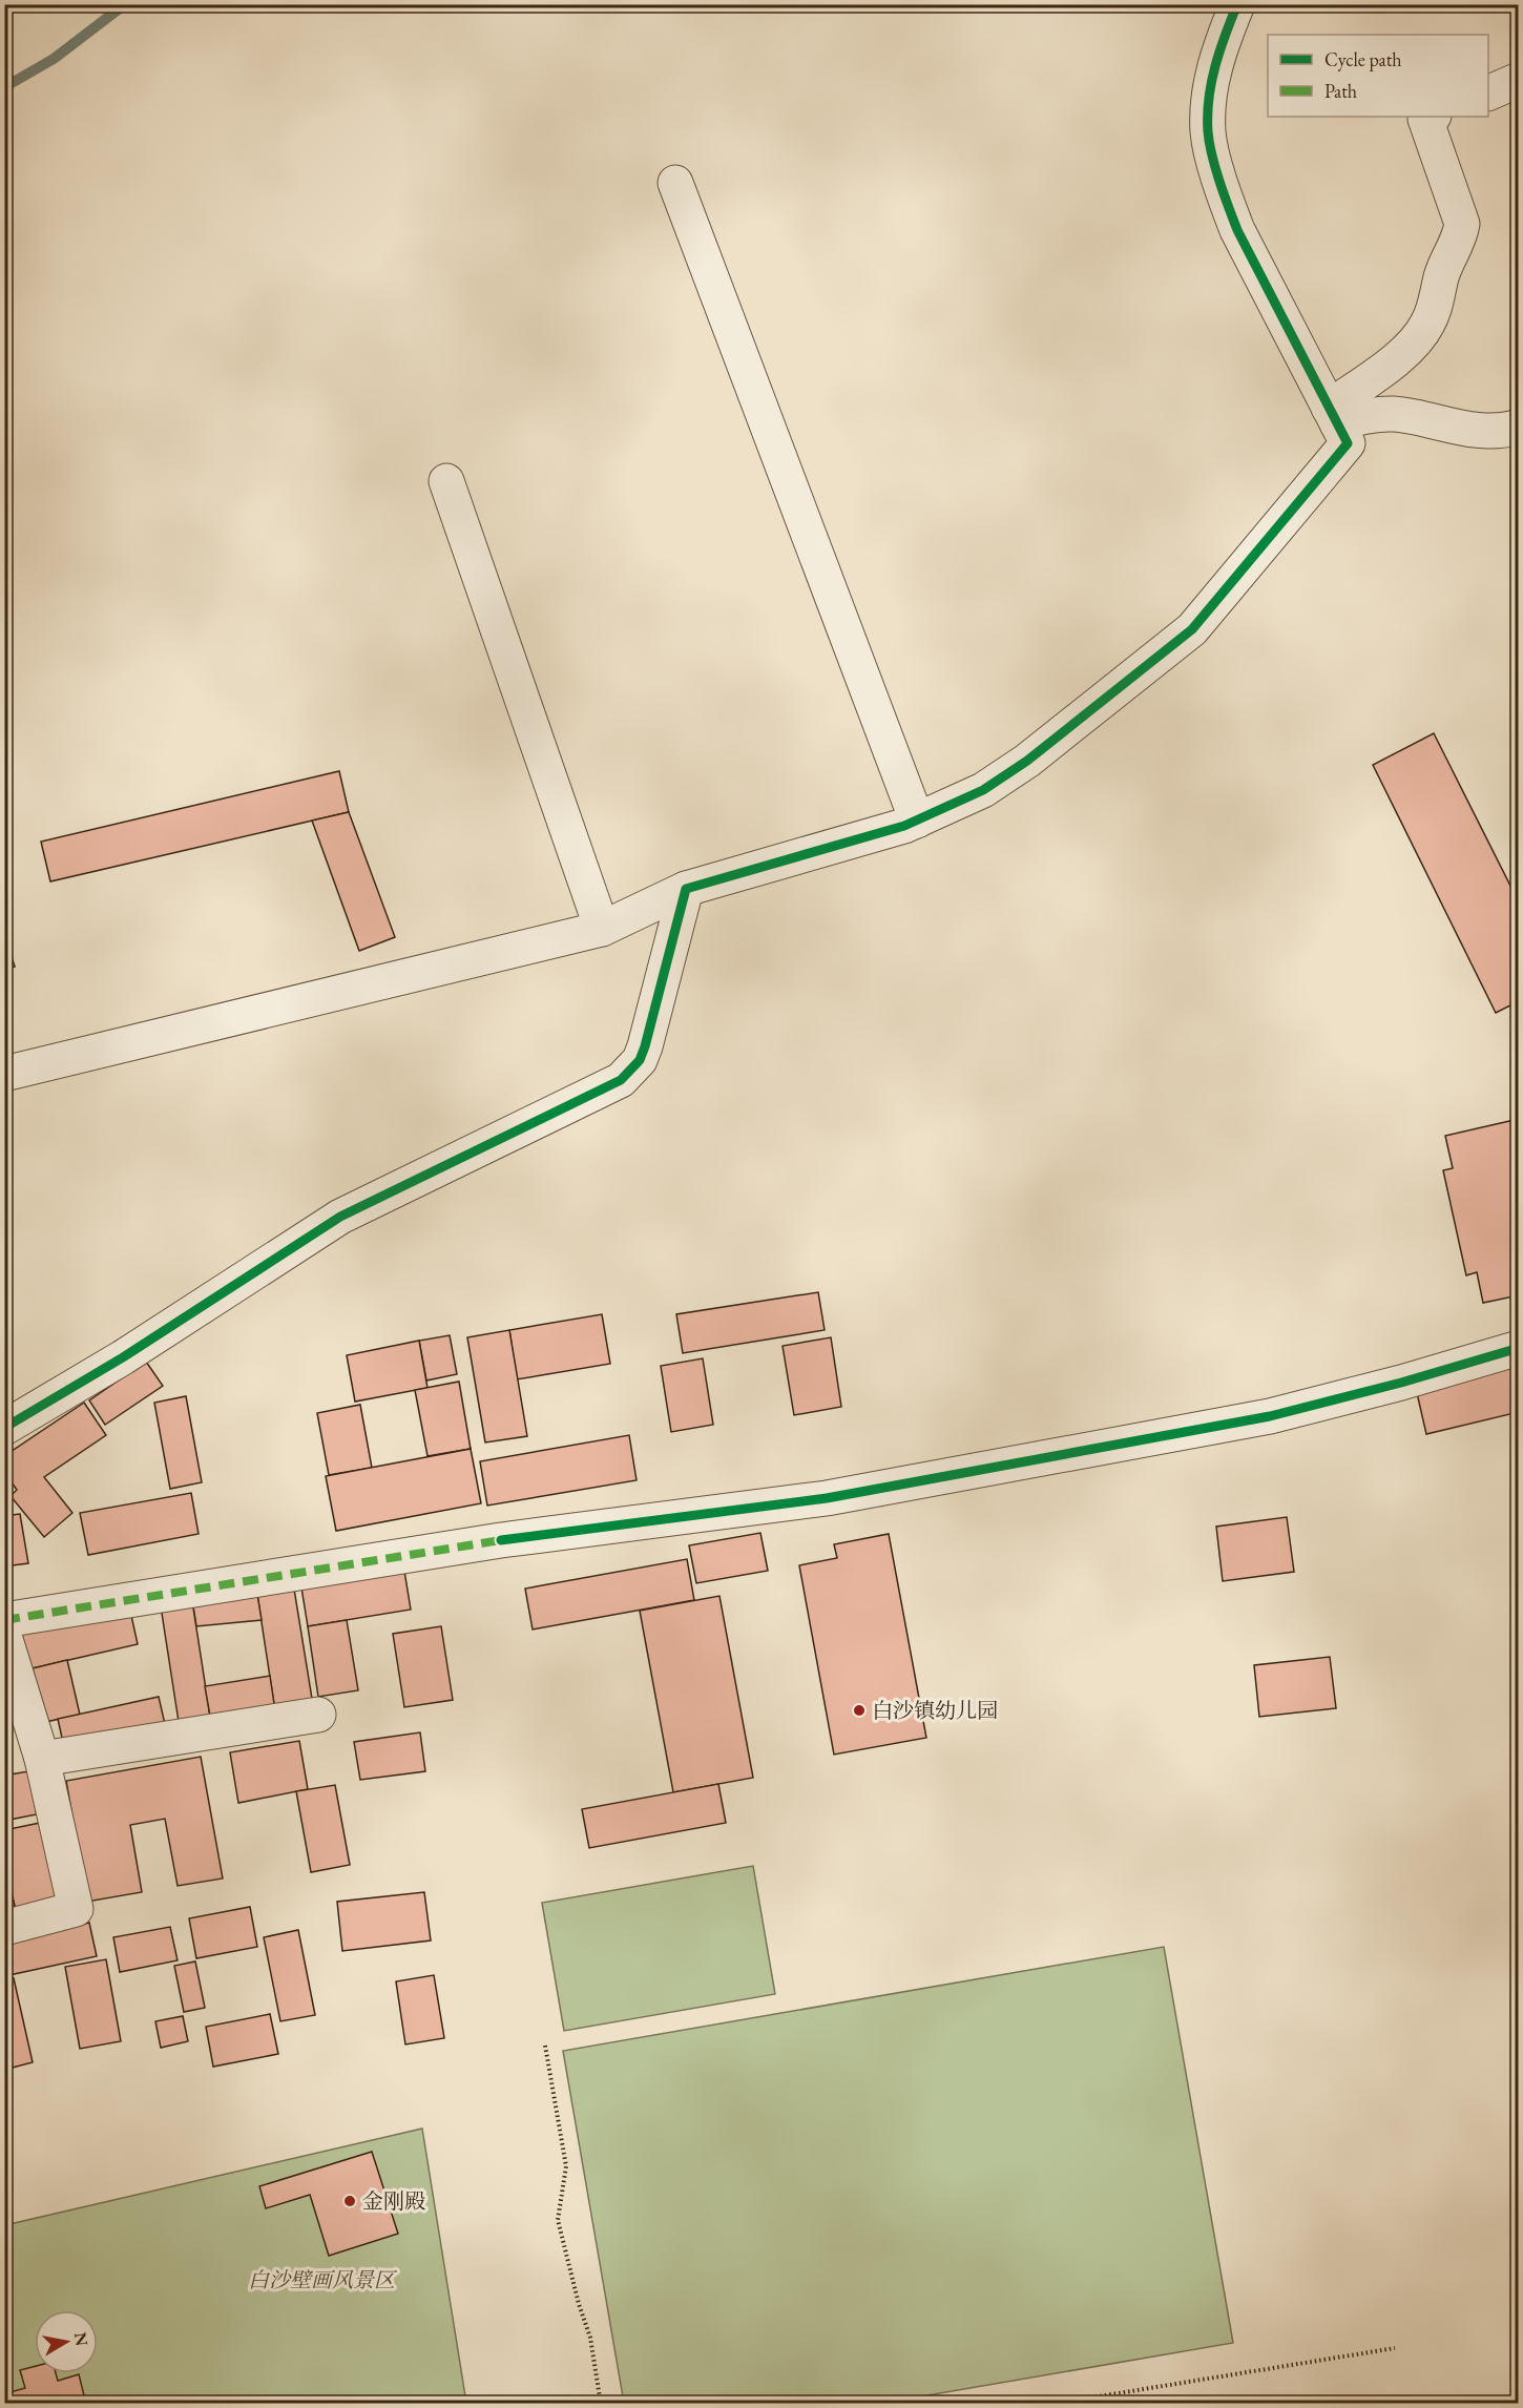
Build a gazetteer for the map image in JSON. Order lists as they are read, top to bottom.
{
  "parks": ["白沙壁画风景区"],
  "places": ["白沙镇幼儿园", "金刚殿"],
  "legend": ["Cycle path", "Path"],
  "north": "right"
}
